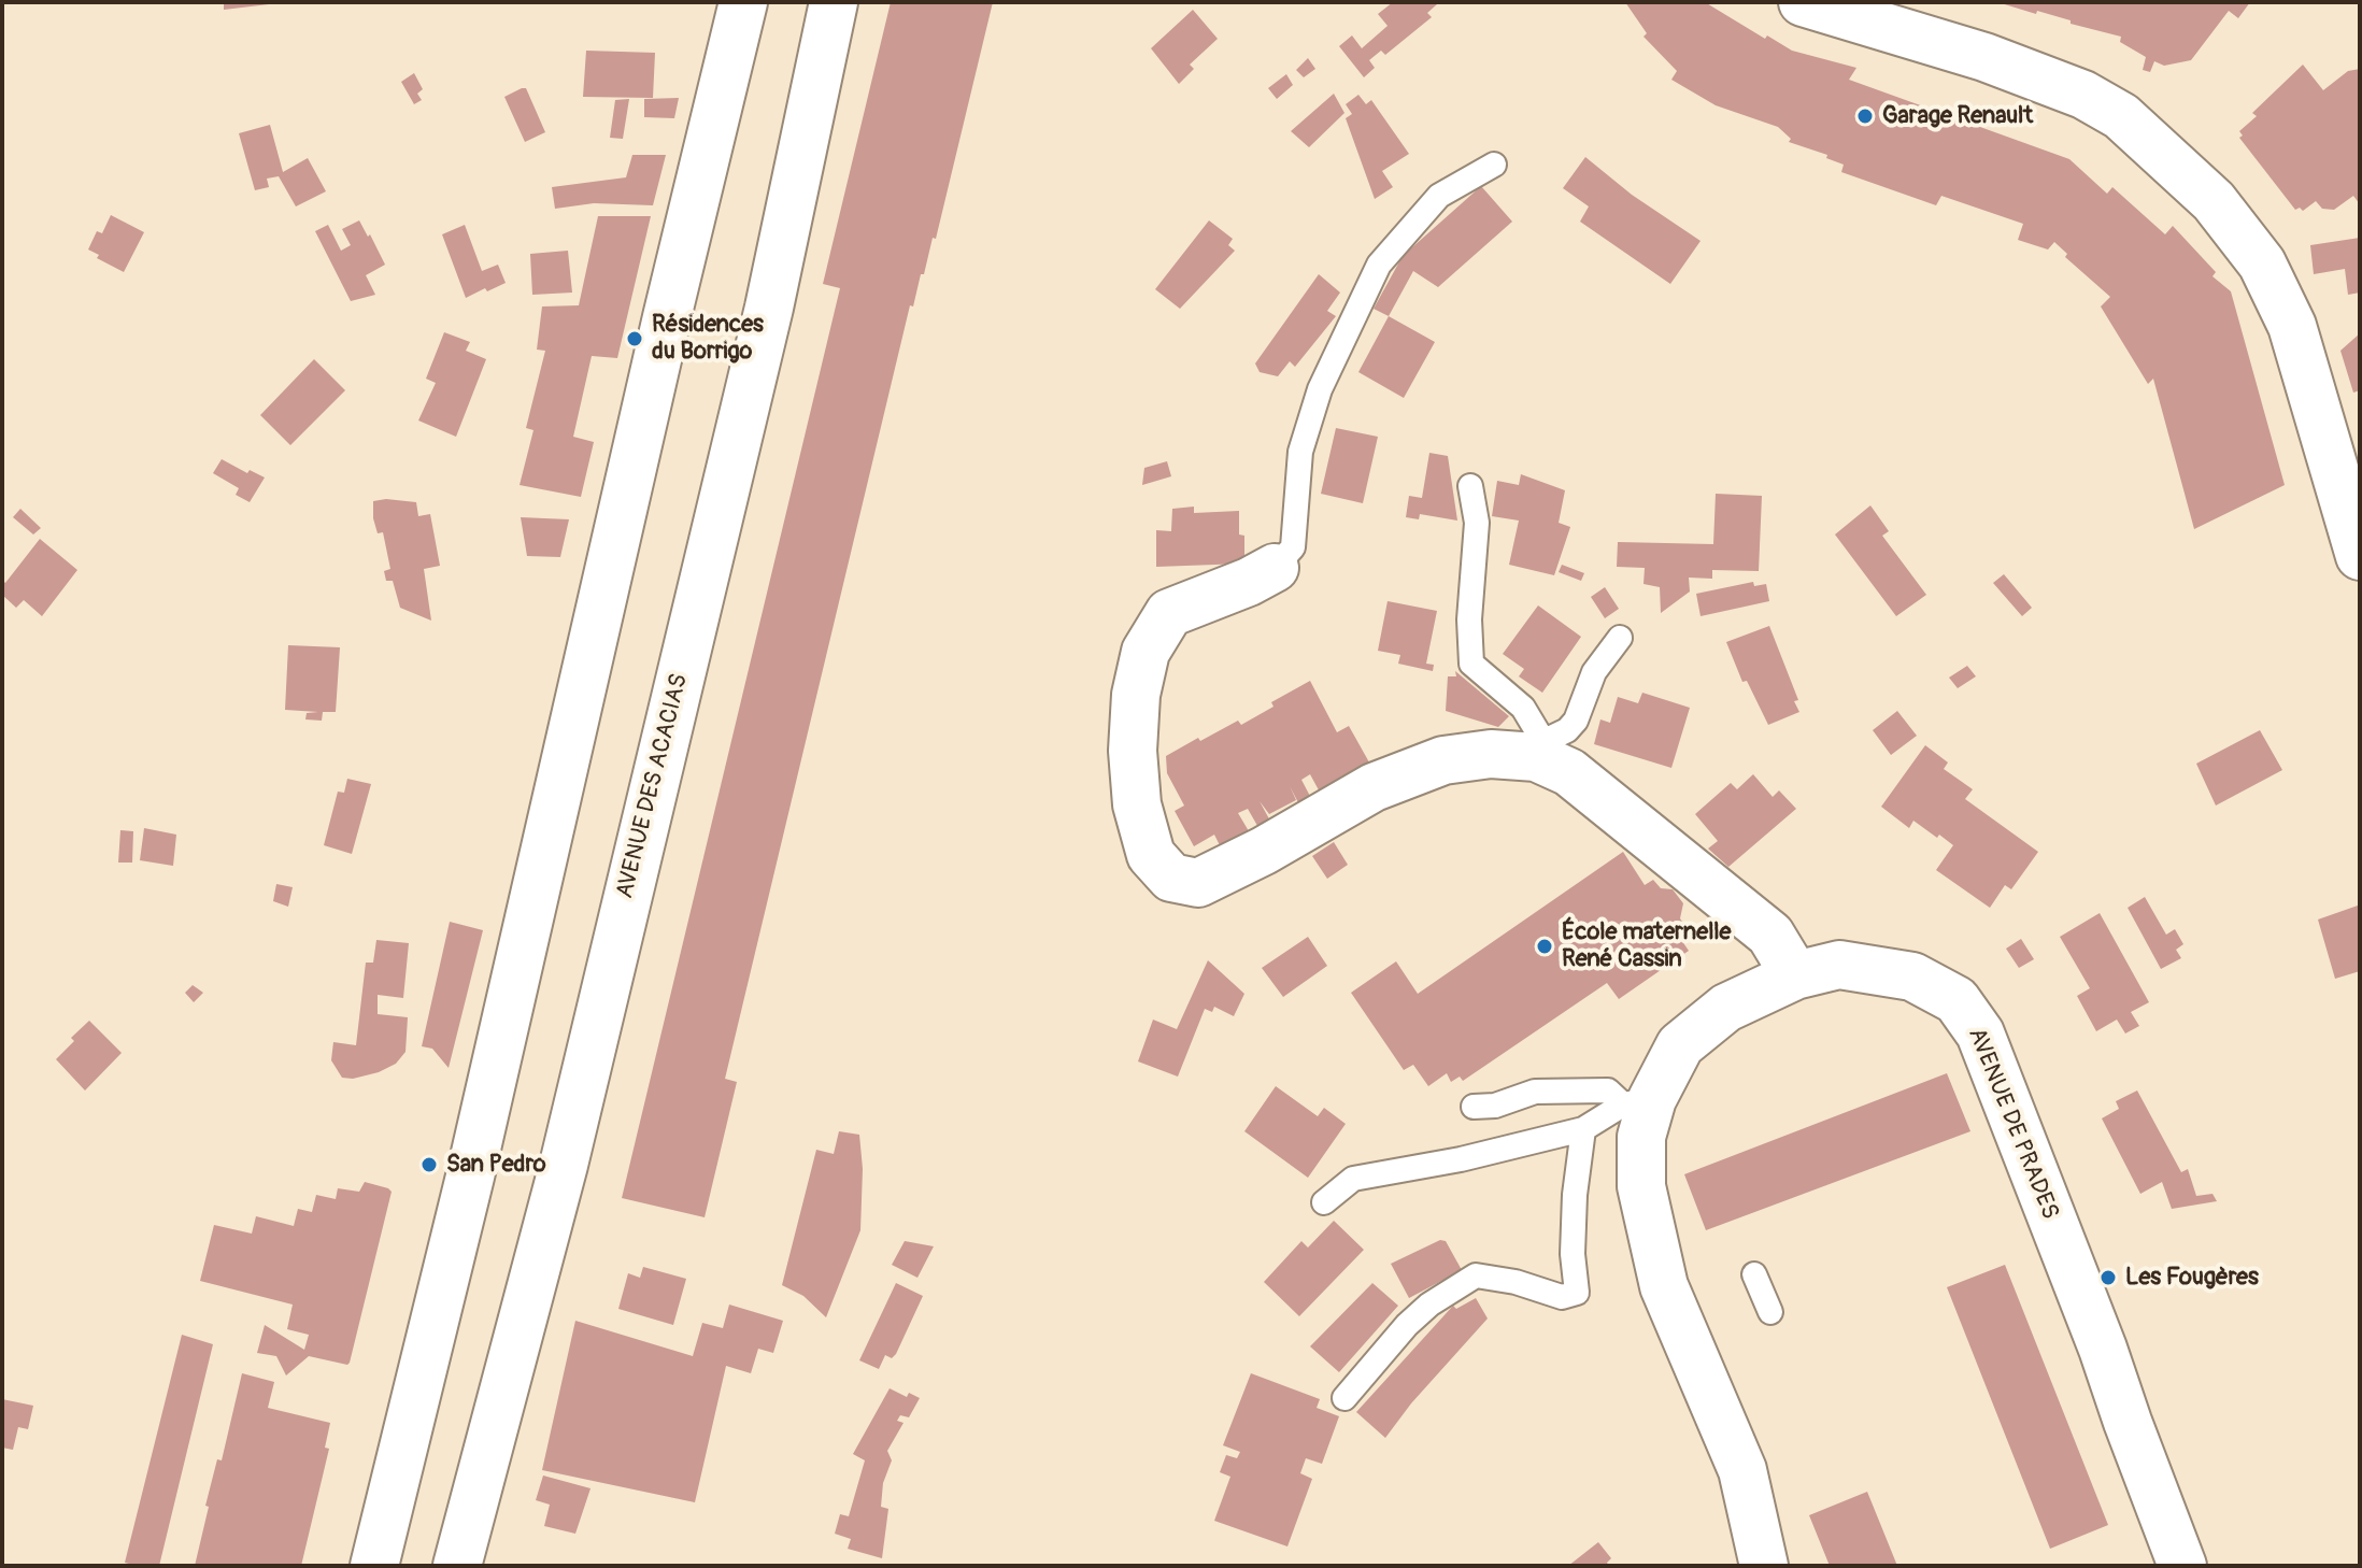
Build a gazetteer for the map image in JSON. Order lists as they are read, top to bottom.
{
  "streets": {
    "street": ["AVENUE DES ACACIAS", "AVENUE DE PRADES"]
  },
  "places": [
    "Garage Renault",
    "Résidences du Borrigo",
    "École maternelle René Cassin",
    "San Pedro",
    "Les Fougères"
  ]
}
